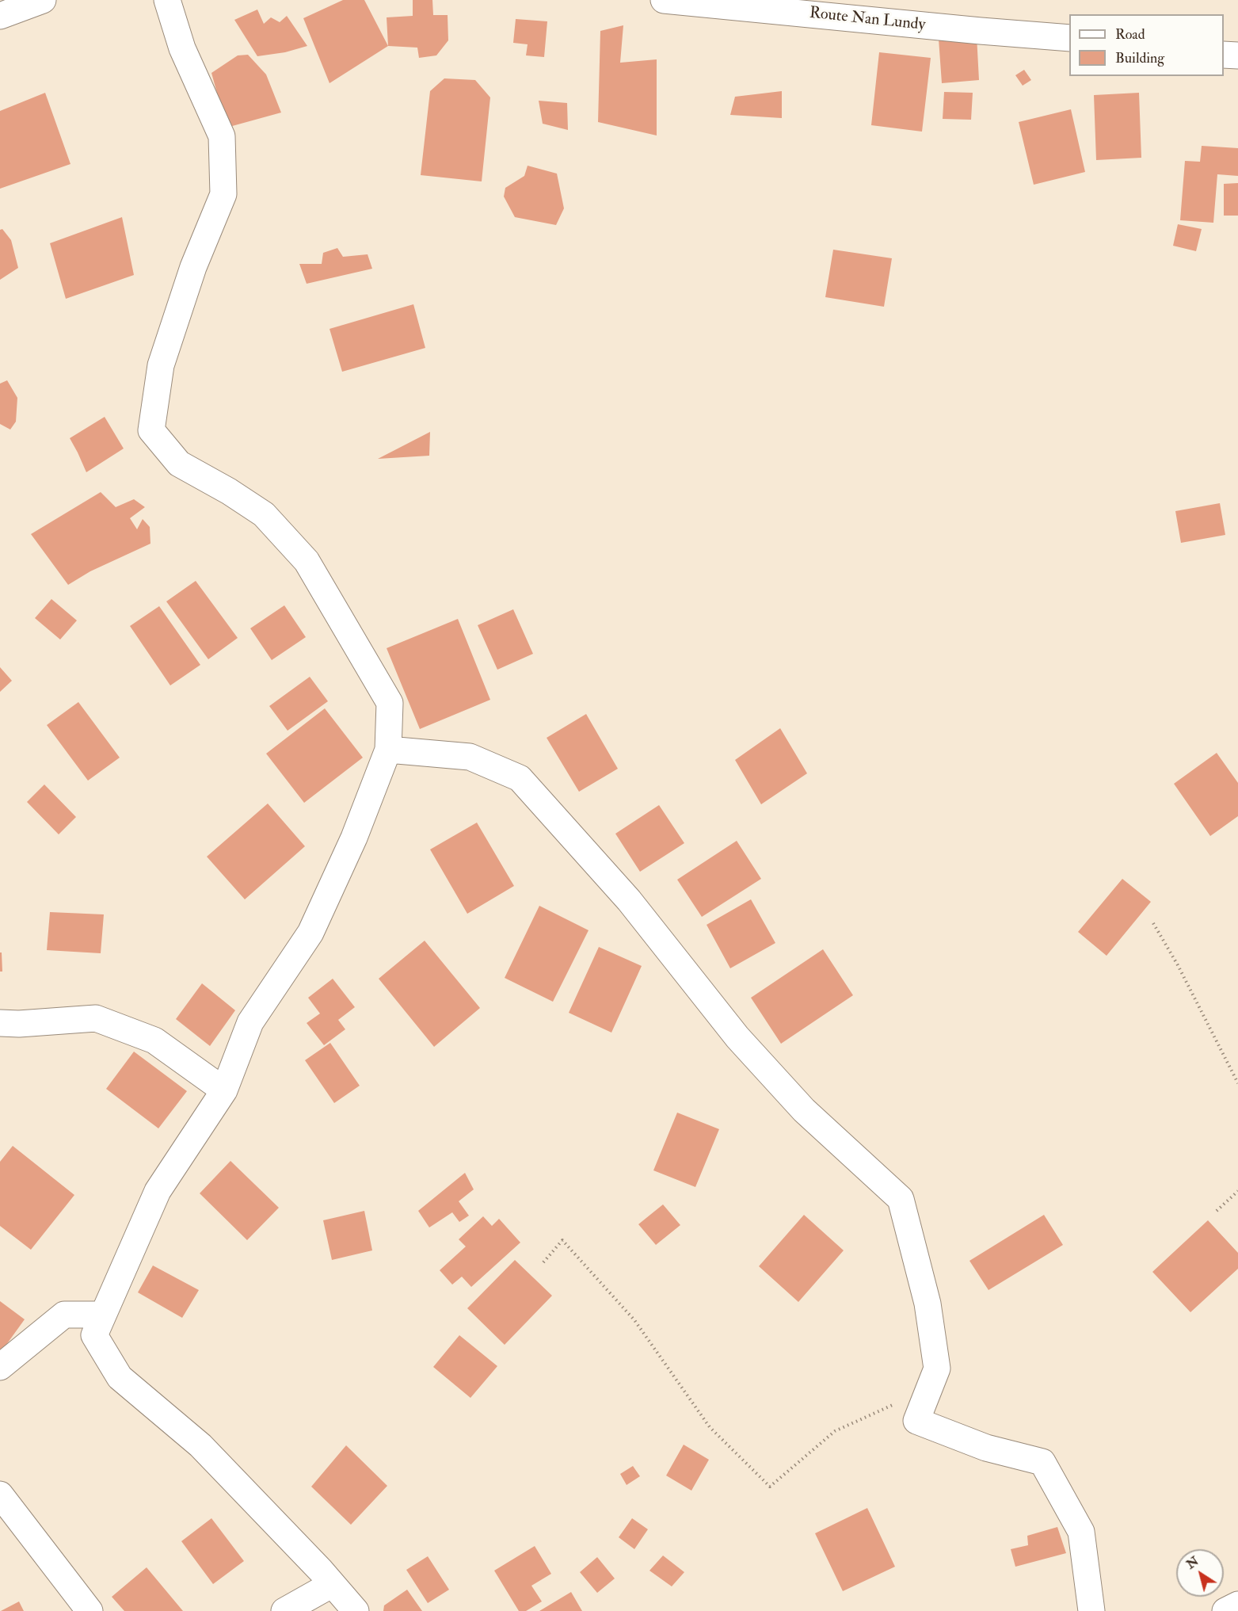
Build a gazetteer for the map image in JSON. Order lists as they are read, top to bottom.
{
  "streets": {
    "street": ["Route Nan Lundy"]
  },
  "legend": ["Road", "Building"],
  "north": "top left"
}
